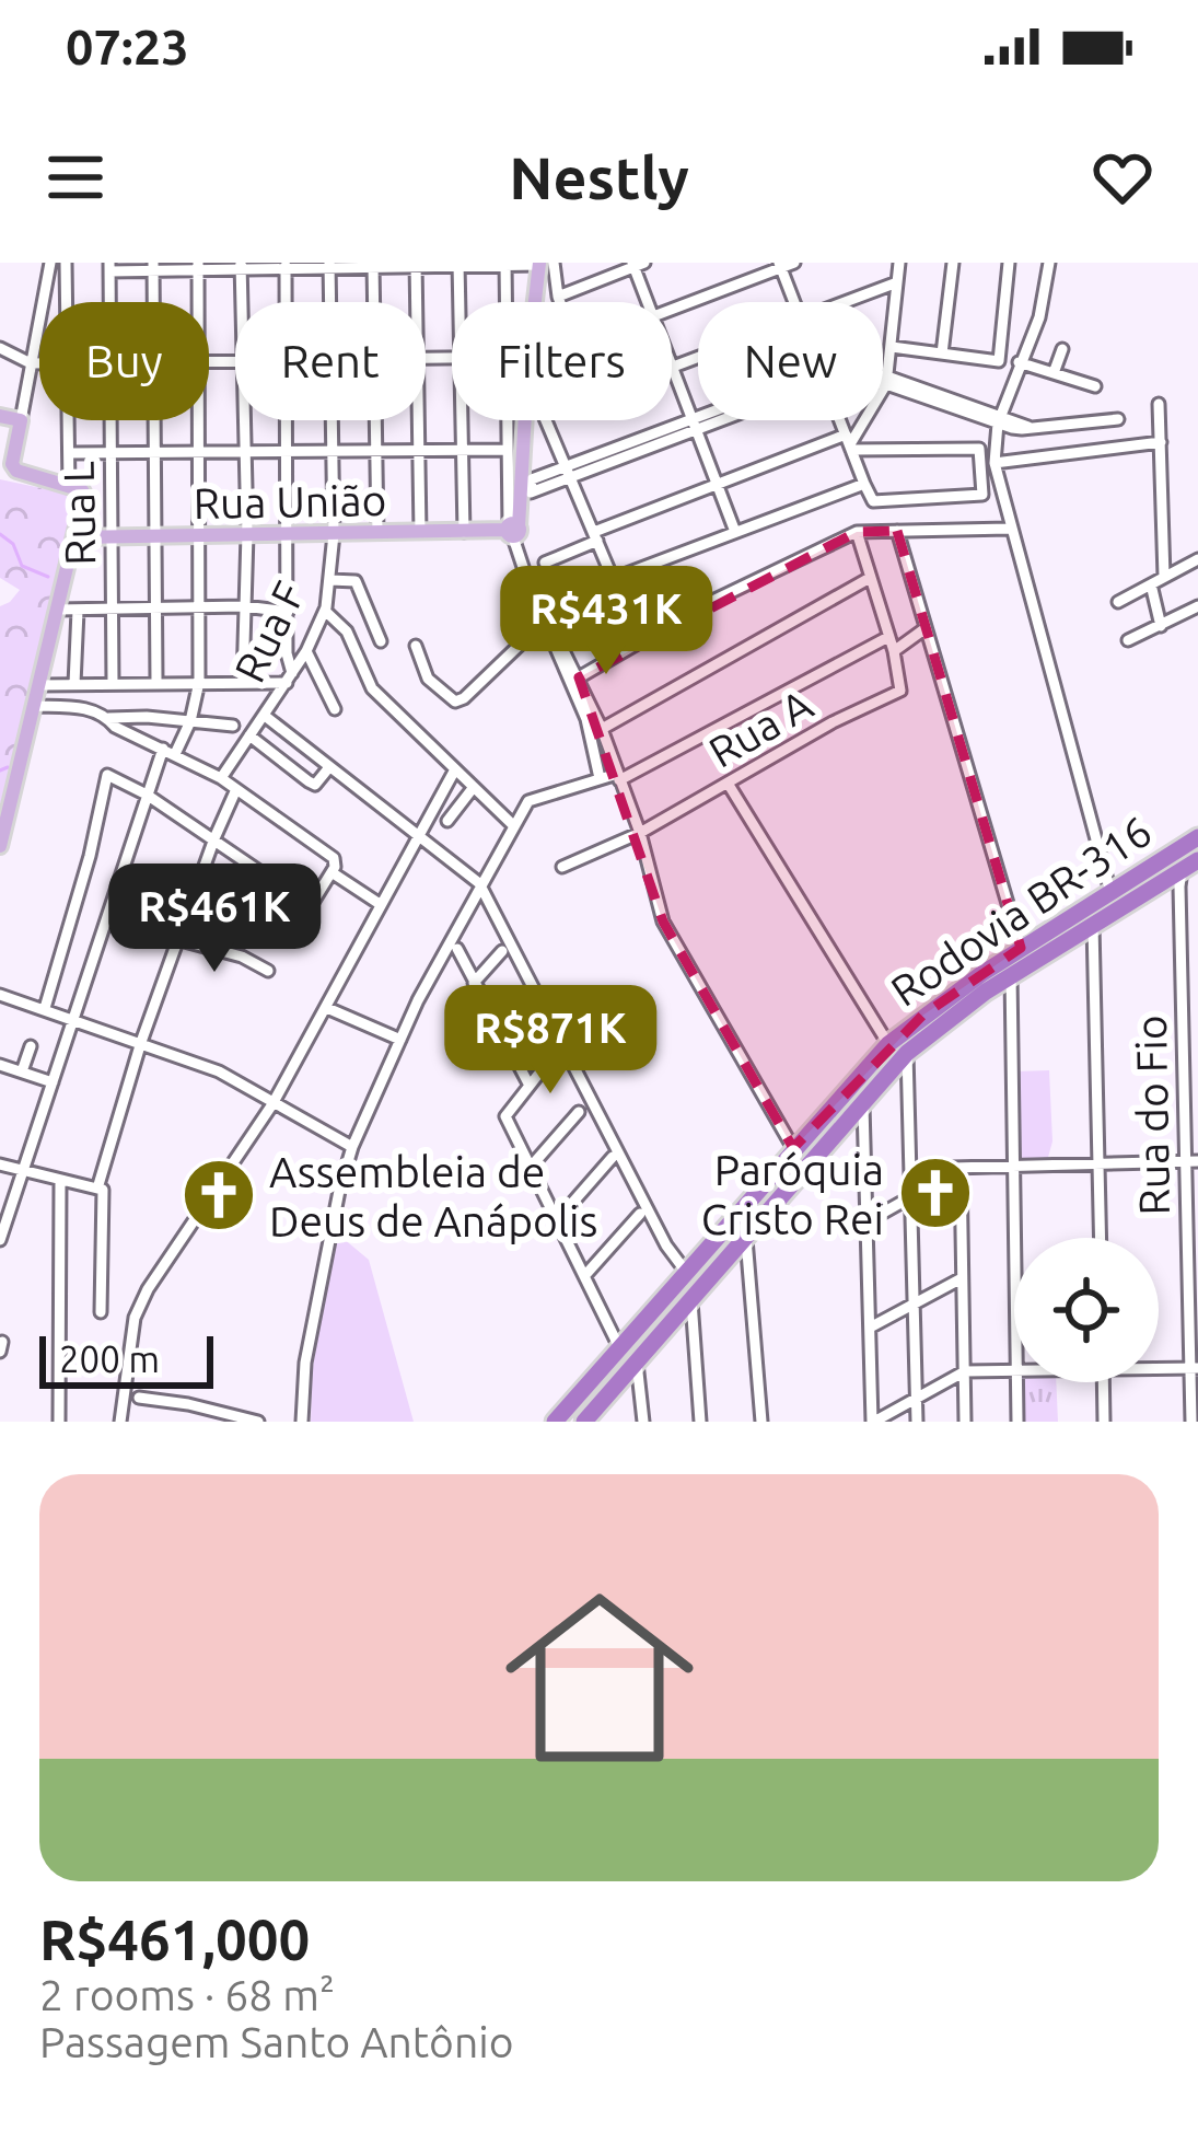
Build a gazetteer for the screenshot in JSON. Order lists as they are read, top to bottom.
{
  "streets": {
    "highway": ["Rodovia BR-316"],
    "main road": ["Rua União"],
    "street": [
      "Rua L",
      "Rua F",
      "Rua A",
      "Rua do Fio"
    ]
  },
  "crossings": [
    ["Rua União", "Rua L"],
    ["Rua União", "Rua F"],
    ["Rodovia BR-316", "Rua do Fio"]
  ],
  "places": {
    "church": ["Paróquia Cristo Rei", "Assembleia de Deus de Anápolis"]
  },
  "scale_bar": "200 m",
  "page": {
    "status": "07:23",
    "header": "Nestly",
    "chip": [
      "Buy",
      "Rent",
      "Filters",
      "New"
    ],
    "price": ["R$431K", "R$461K", "R$871K"],
    "scale": "200 m",
    "list": [
      {
        "name": "R$461,000",
        "note": "2 rooms · 68 m² · Passagem Santo Antônio"
      }
    ]
  }
}
